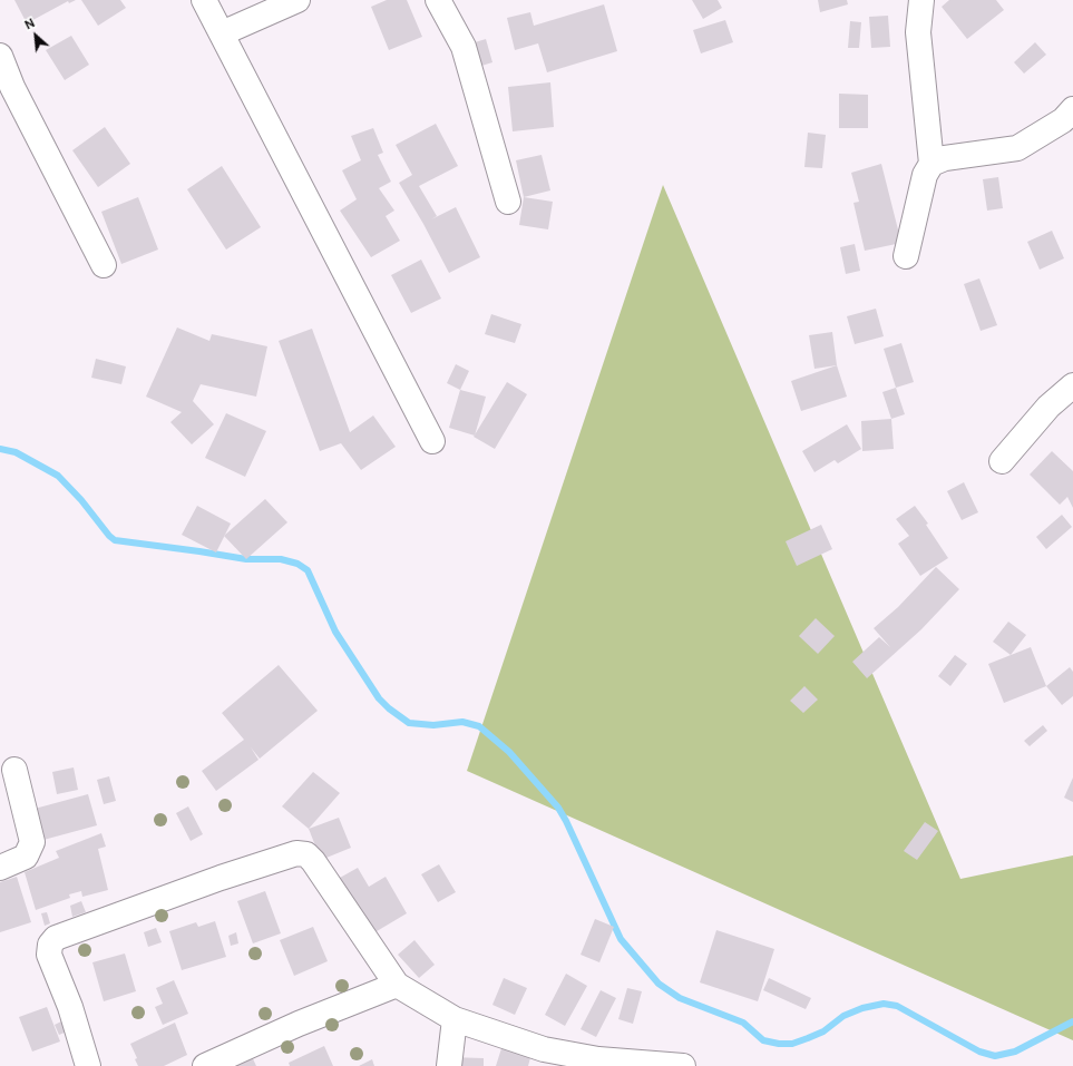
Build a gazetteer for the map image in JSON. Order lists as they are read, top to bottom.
{
  "north": "top left"
}
